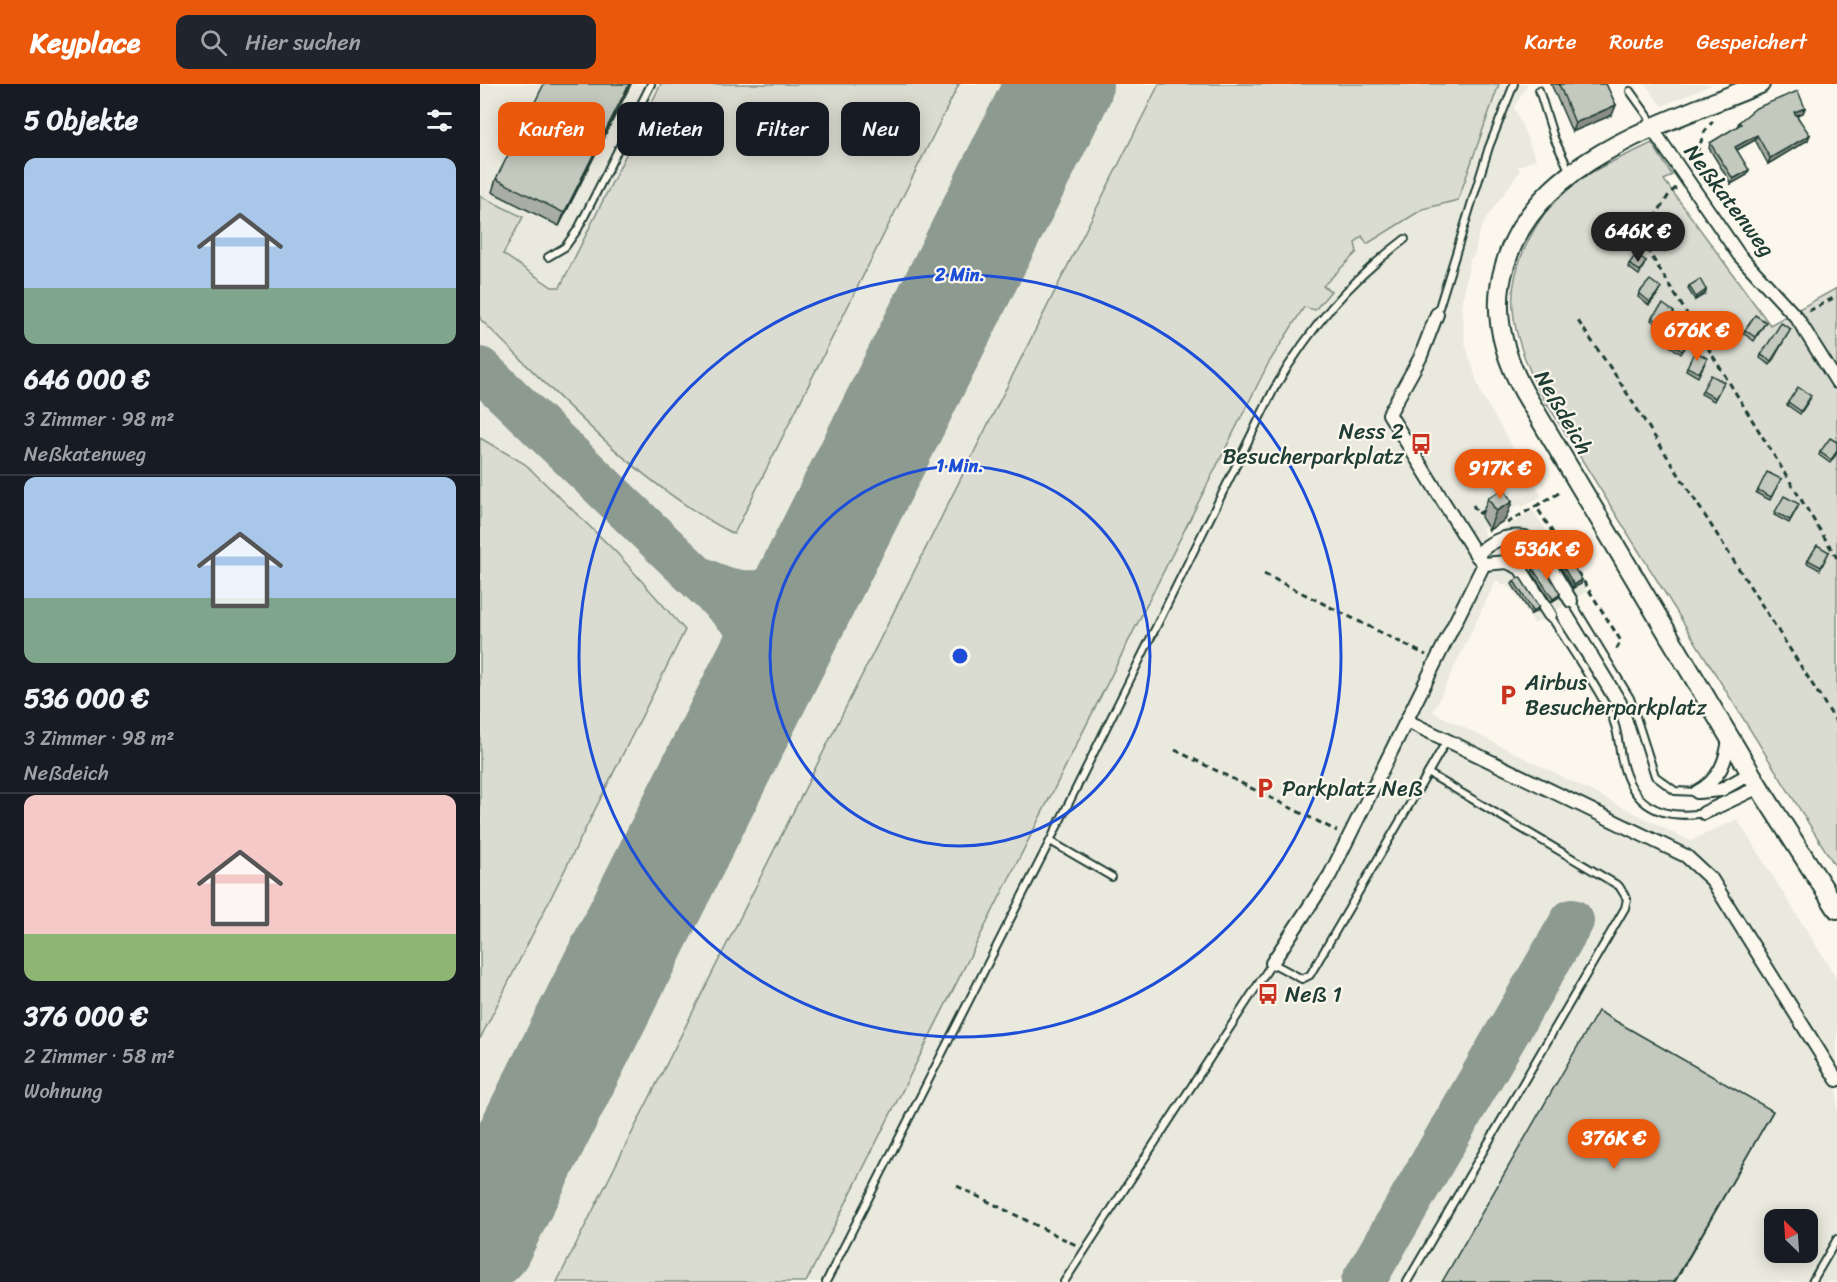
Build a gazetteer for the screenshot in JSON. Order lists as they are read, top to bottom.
{
  "streets": {
    "street": ["Neßkatenweg", "Neßdeich"]
  },
  "crossings": [
    ["Neßkatenweg", "Neßdeich"]
  ],
  "places": {
    "bus stop": ["Ness 2 Besucherparkplatz", "Neß 1"],
    "parking": ["Airbus Besucherparkplatz", "Parkplatz Neß"]
  },
  "north": "top left",
  "page": {
    "header": "Keyplace",
    "search": "Hier suchen",
    "nav": ["Karte", "Route", "Gespeichert"],
    "heading": "5 Objekte",
    "chip": [
      "Kaufen",
      "Mieten",
      "Filter",
      "Neu"
    ],
    "list": [
      {
        "name": "646 000 €",
        "note": "3 Zimmer · 98 m² · Neßkatenweg"
      },
      {
        "name": "536 000 €",
        "note": "3 Zimmer · 98 m² · Neßdeich"
      },
      {
        "name": "376 000 €",
        "note": "2 Zimmer · 58 m² · Wohnung"
      }
    ],
    "price": [
      "646K €",
      "676K €",
      "917K €",
      "536K €",
      "376K €"
    ]
  },
  "rings": ["2 Min.", "1 Min."]
}
